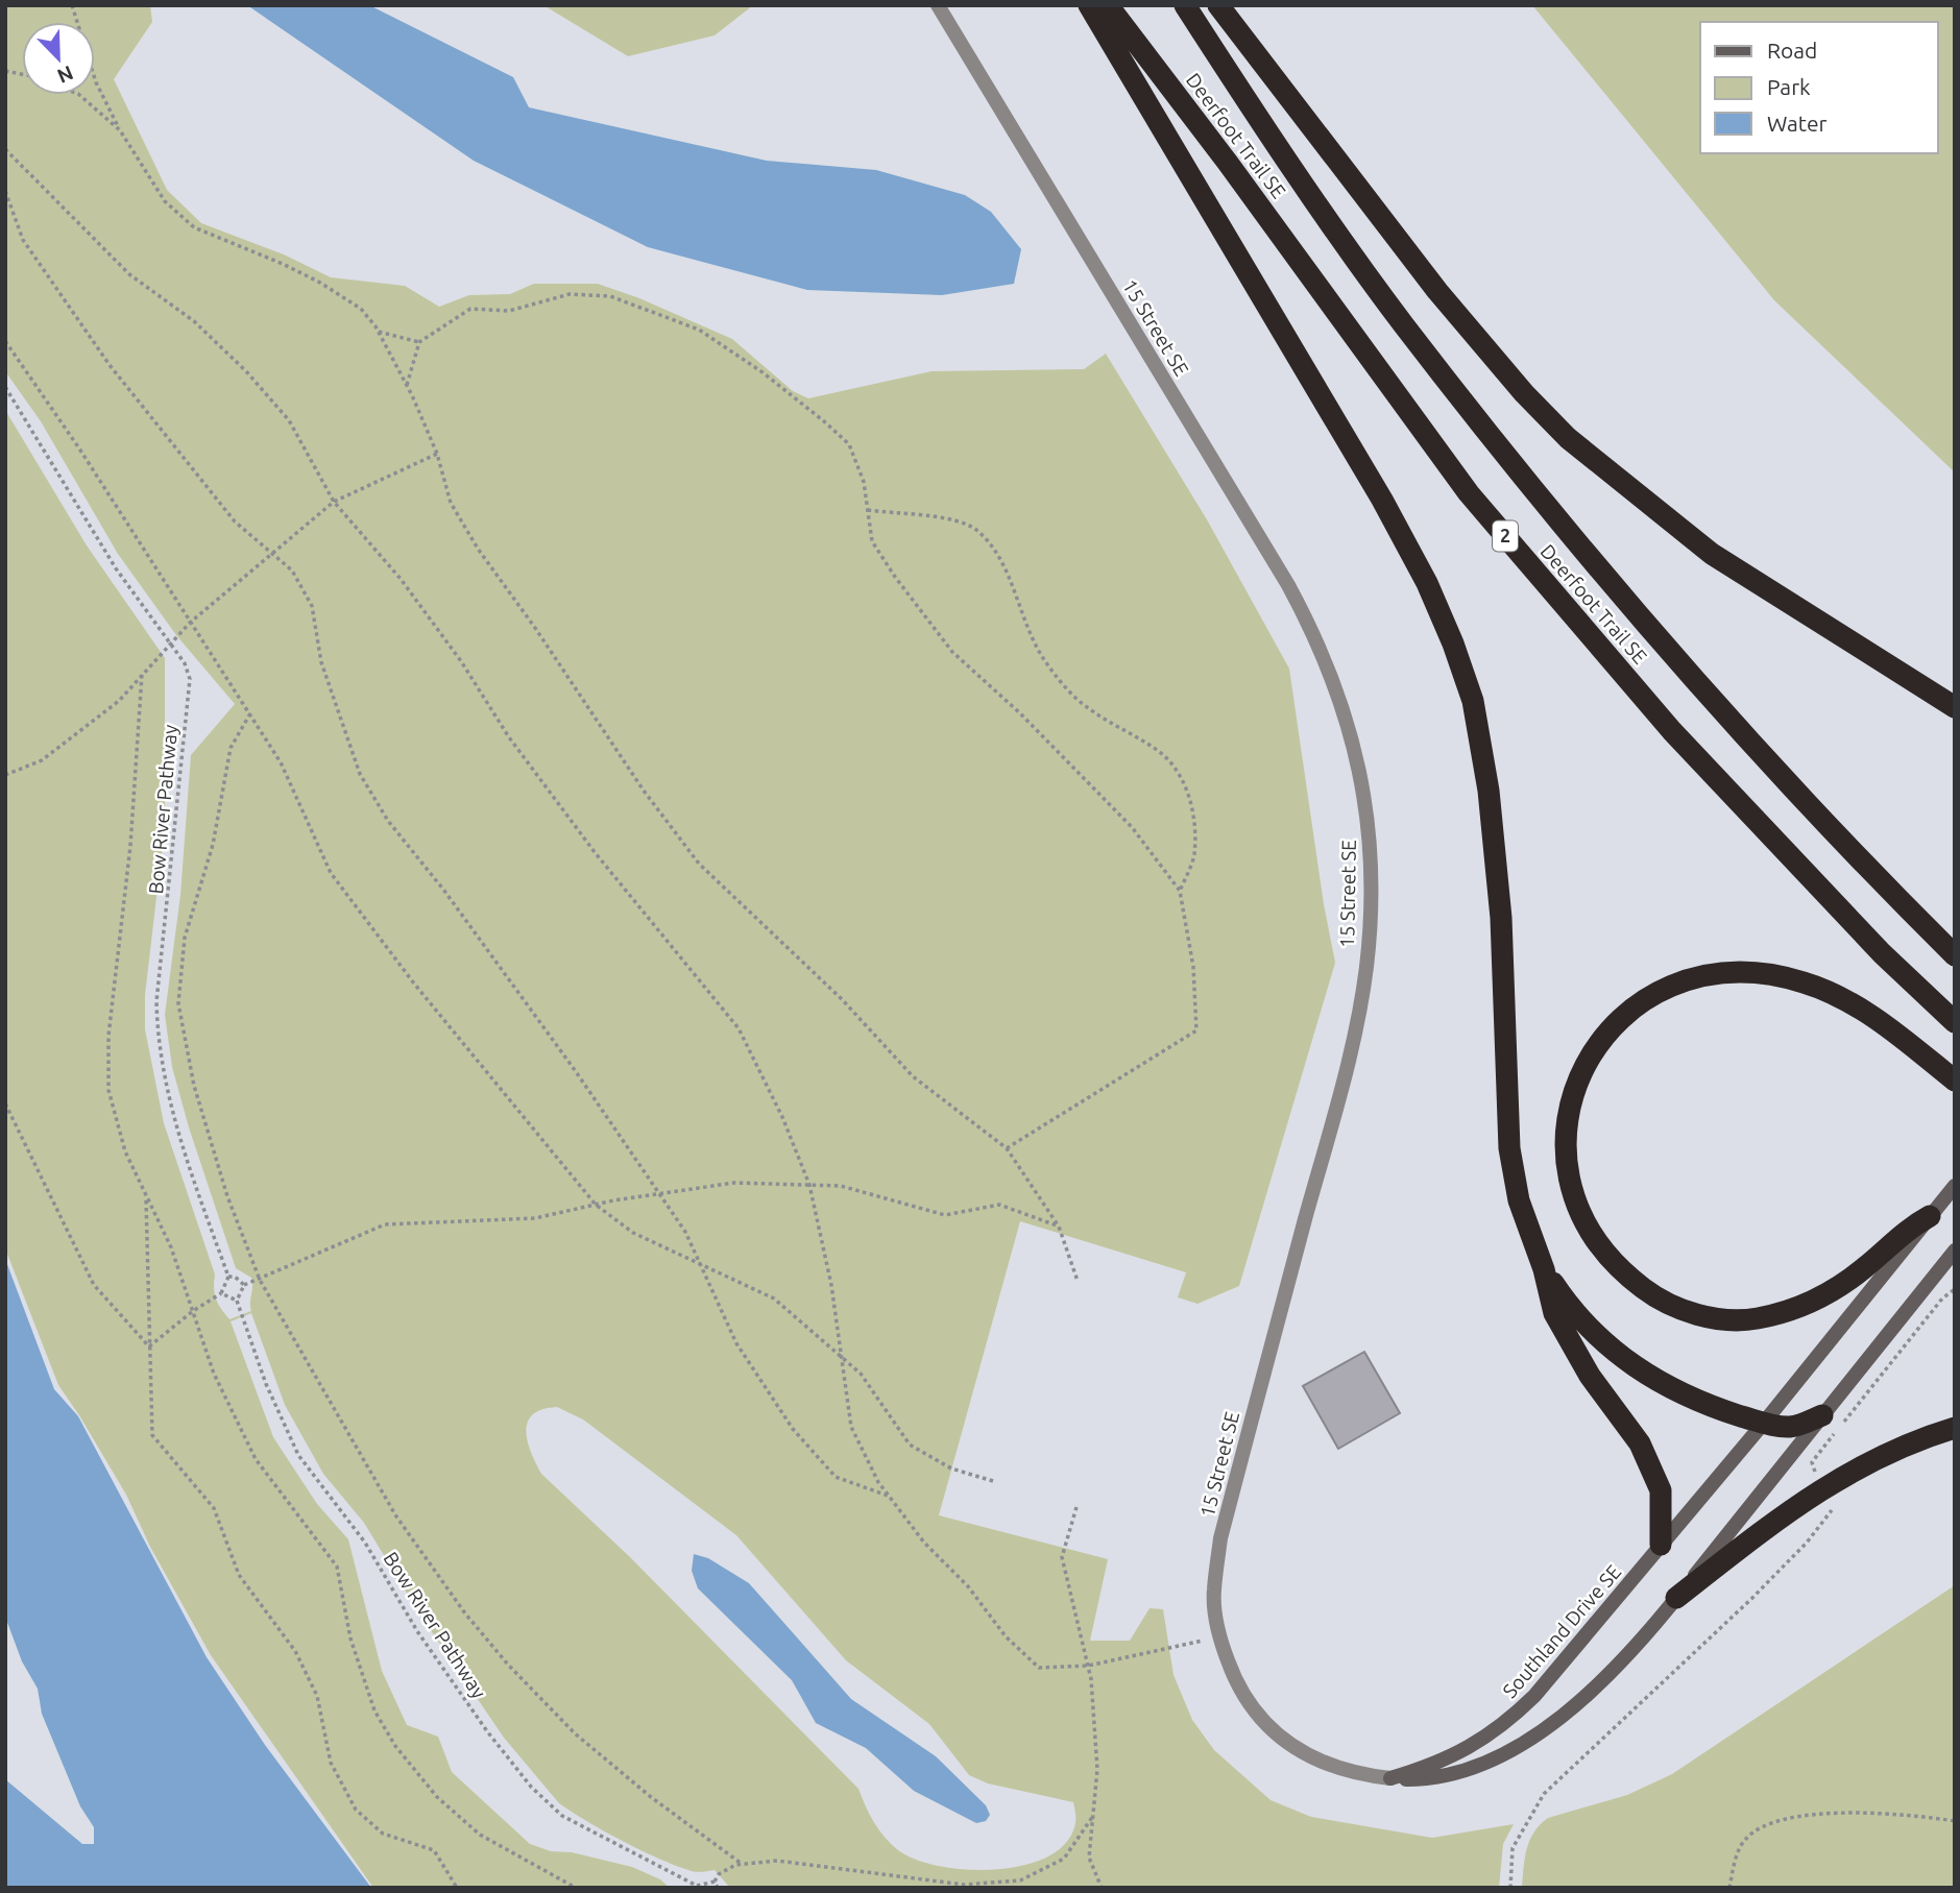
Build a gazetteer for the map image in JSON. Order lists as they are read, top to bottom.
{
  "streets": {
    "highway": ["Deerfoot Trail SE", "2"],
    "main road": ["Southland Drive SE"],
    "street": ["15 Street SE"],
    "path": ["Bow River Pathway"]
  },
  "crossings": [
    ["15 Street SE", "Southland Drive SE"]
  ],
  "legend": ["Road", "Park", "Water"],
  "north": "bottom right"
}
